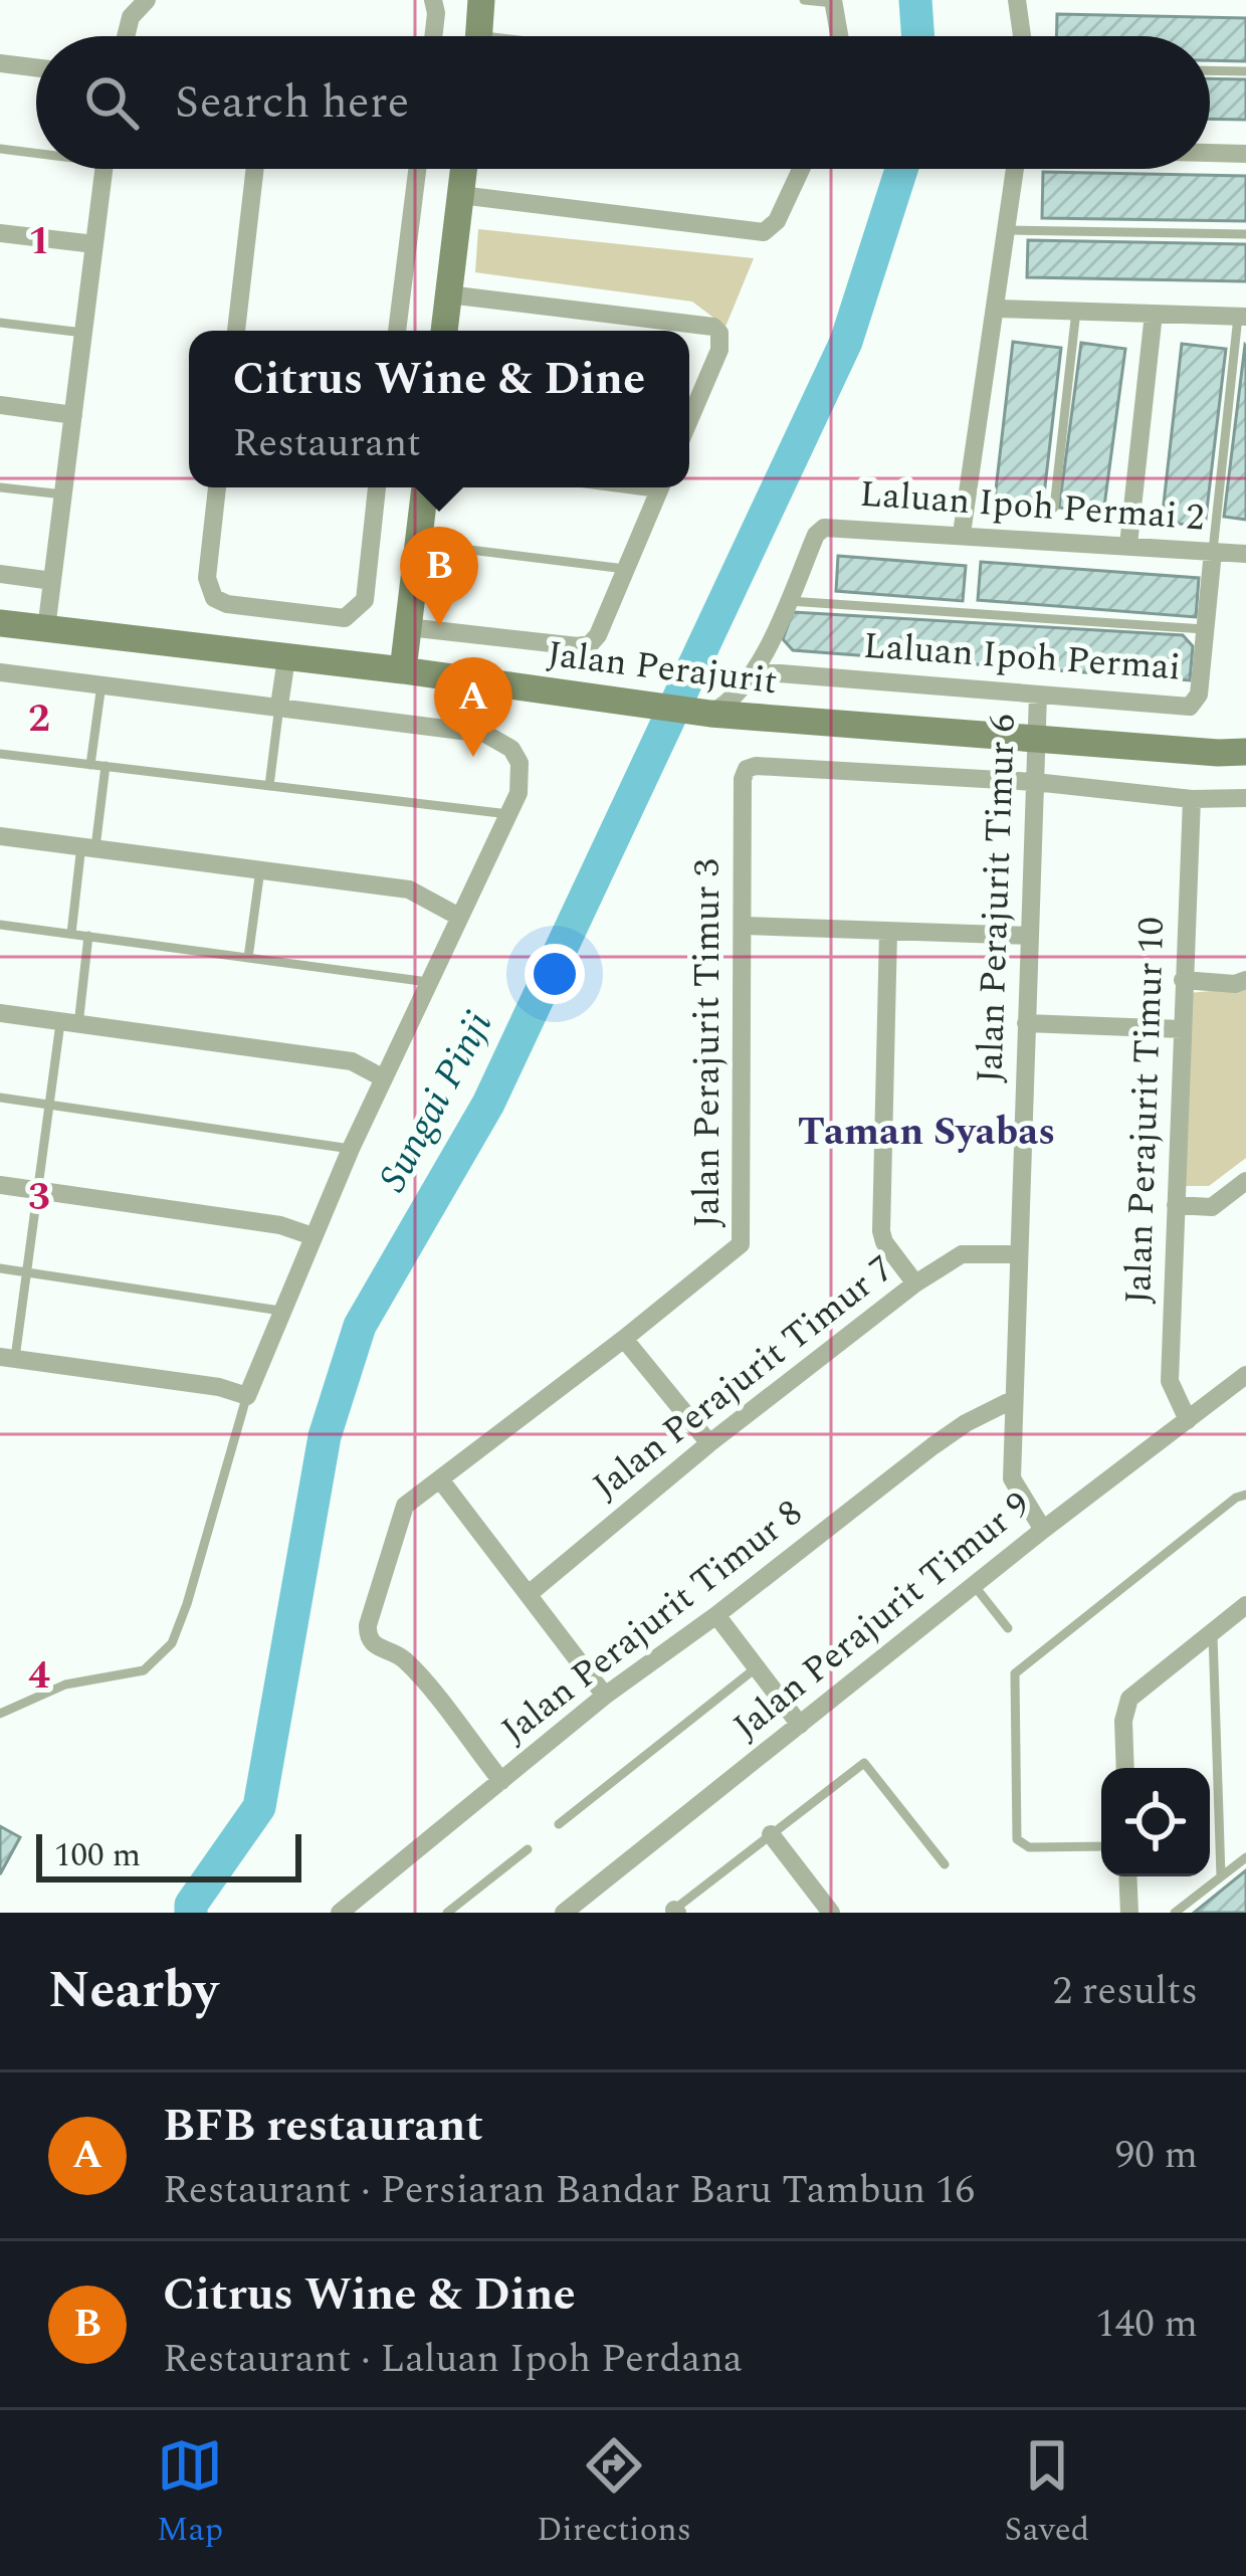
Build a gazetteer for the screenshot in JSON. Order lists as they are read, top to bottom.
{
  "streets": {
    "street": [
      "Laluan Ipoh Permai 2",
      "Laluan Ipoh Permai",
      "Jalan Perajurit",
      "Jalan Perajurit Timur 6",
      "Jalan Perajurit Timur 3",
      "Jalan Perajurit Timur 10",
      "Jalan Perajurit Timur 7",
      "Jalan Perajurit Timur 9",
      "Jalan Perajurit Timur 8"
    ]
  },
  "crossings": [
    ["Laluan Ipoh Permai 2", "Laluan Ipoh Permai"],
    ["Laluan Ipoh Permai", "Jalan Perajurit Timur 6"],
    ["Jalan Perajurit", "Jalan Perajurit Timur 6"],
    ["Jalan Perajurit Timur 6", "Jalan Perajurit Timur 3"],
    ["Jalan Perajurit Timur 6", "Jalan Perajurit Timur 7"],
    ["Jalan Perajurit Timur 6", "Jalan Perajurit Timur 9"],
    ["Jalan Perajurit Timur 6", "Jalan Perajurit Timur 8"],
    ["Jalan Perajurit Timur 3", "Jalan Perajurit Timur 8"],
    ["Jalan Perajurit Timur 10", "Jalan Perajurit Timur 9"]
  ],
  "districts": ["Taman Syabas"],
  "water": ["Sungai Pinji"],
  "scale_bar": "100 m",
  "page": {
    "search": "Search here",
    "popup": ["Citrus Wine & Dine", "Restaurant"],
    "pins": ["B", "A"],
    "scale": "100 m",
    "heading": ["Nearby", "2 results"],
    "list": [
      {
        "mark": "A",
        "name": "BFB restaurant",
        "note": "Restaurant · Persiaran Bandar Baru Tambun 16",
        "value": "90 m"
      },
      {
        "mark": "B",
        "name": "Citrus Wine & Dine",
        "note": "Restaurant · Laluan Ipoh Perdana",
        "value": "140 m"
      }
    ],
    "nav": ["Map", "Directions", "Saved"]
  },
  "grid": {
    "rows": [
      "1",
      "2",
      "3",
      "4"
    ]
  }
}
